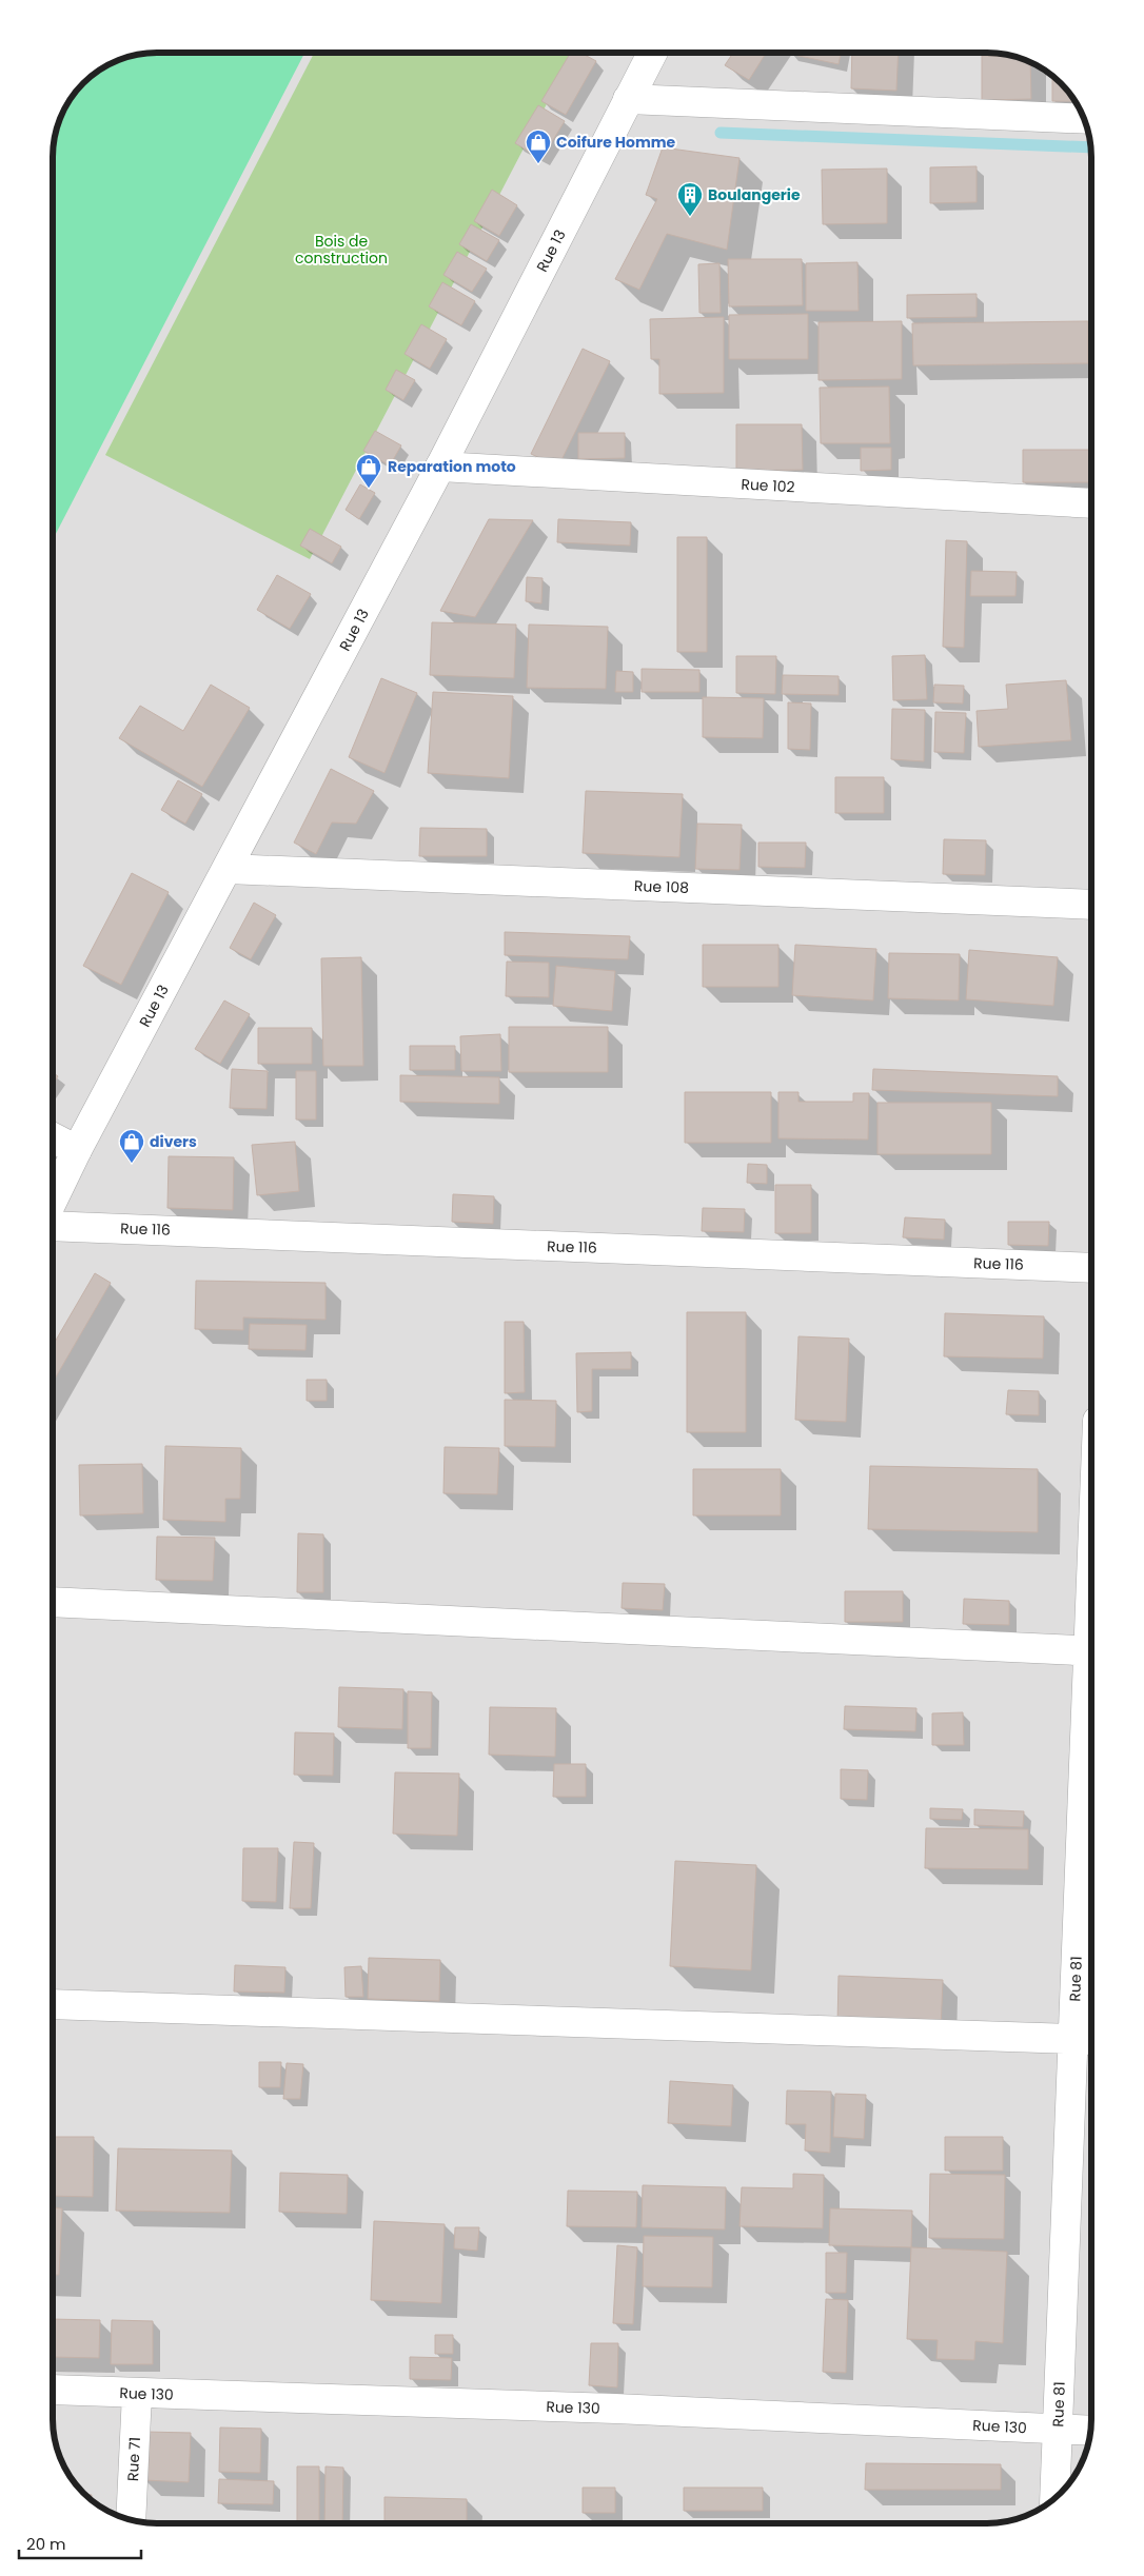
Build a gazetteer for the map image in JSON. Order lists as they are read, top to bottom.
{
  "streets": {
    "street": [
      "Rue 13",
      "Rue 102",
      "Rue 108",
      "Rue 116",
      "Rue 81",
      "Rue 130",
      "Rue 71"
    ]
  },
  "crossings": [
    ["Rue 13", "Rue 102"],
    ["Rue 13", "Rue 108"],
    ["Rue 81", "Rue 130"],
    ["Rue 130", "Rue 71"]
  ],
  "parks": ["Bois de construction"],
  "places": {
    "shop": ["Coifure Homme", "Reparation moto", "divers"],
    "building": ["Boulangerie"]
  },
  "scale_bar": "20 m"
}
